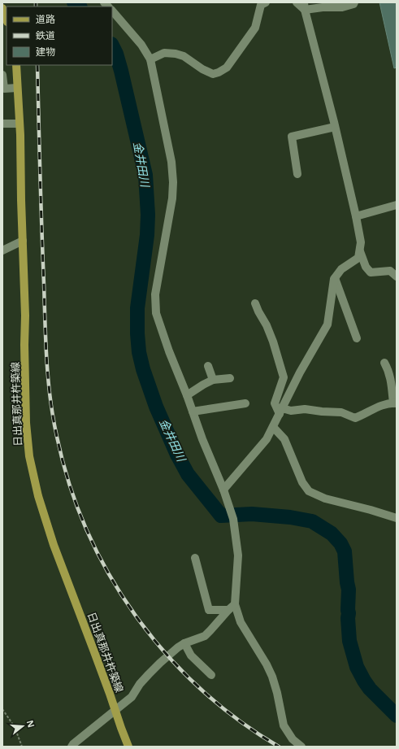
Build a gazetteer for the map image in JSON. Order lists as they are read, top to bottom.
{
  "streets": {
    "main road": ["日出真那井杵築線"]
  },
  "water": ["金井田川"],
  "legend": ["道路", "鉄道", "建物"],
  "north": "right"
}
